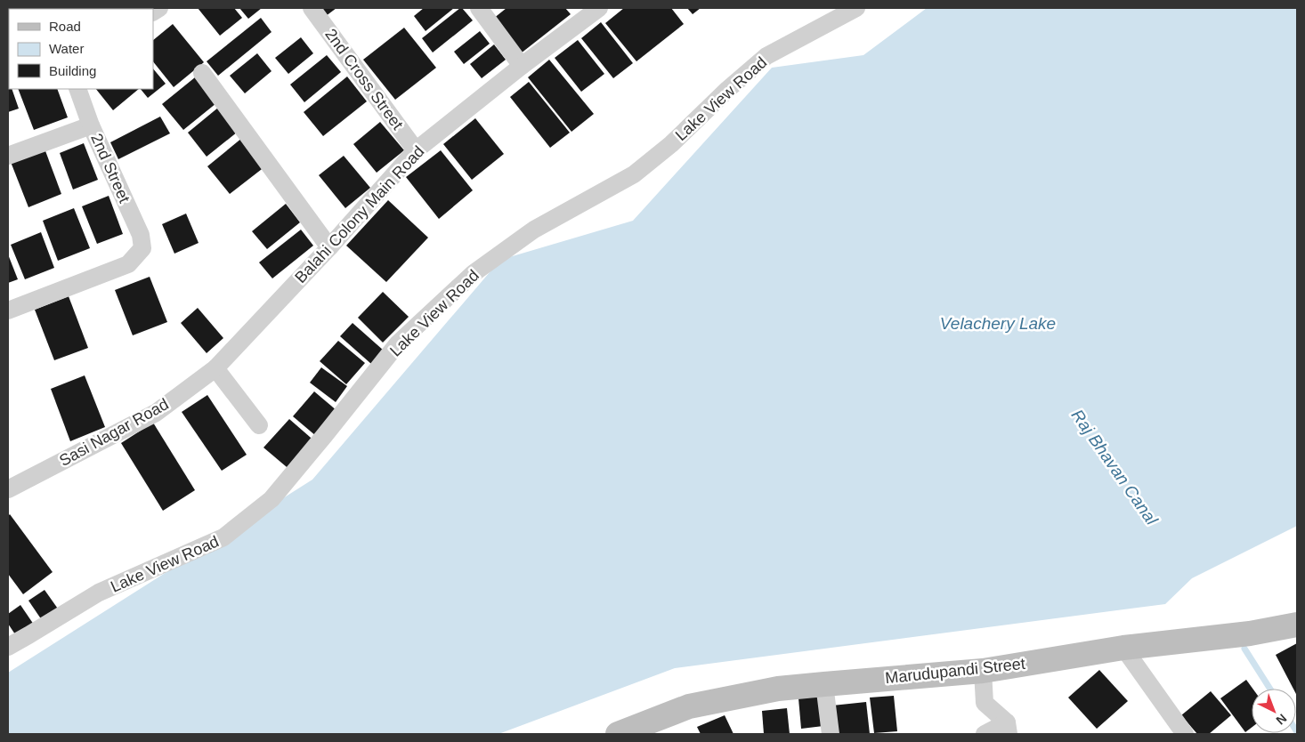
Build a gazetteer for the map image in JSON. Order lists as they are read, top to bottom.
{
  "streets": {
    "street": [
      "2nd Cross Street",
      "Lake View Road",
      "2nd Street",
      "Balahi Colony Main Road",
      "Sasi Nagar Road",
      "Marudupandi Street"
    ]
  },
  "crossings": [
    ["2nd Cross Street", "Balahi Colony Main Road"],
    ["Balahi Colony Main Road", "Sasi Nagar Road"]
  ],
  "water": ["Velachery Lake", "Raj Bhavan Canal"],
  "legend": ["Road", "Water", "Building"],
  "north": "bottom right"
}
